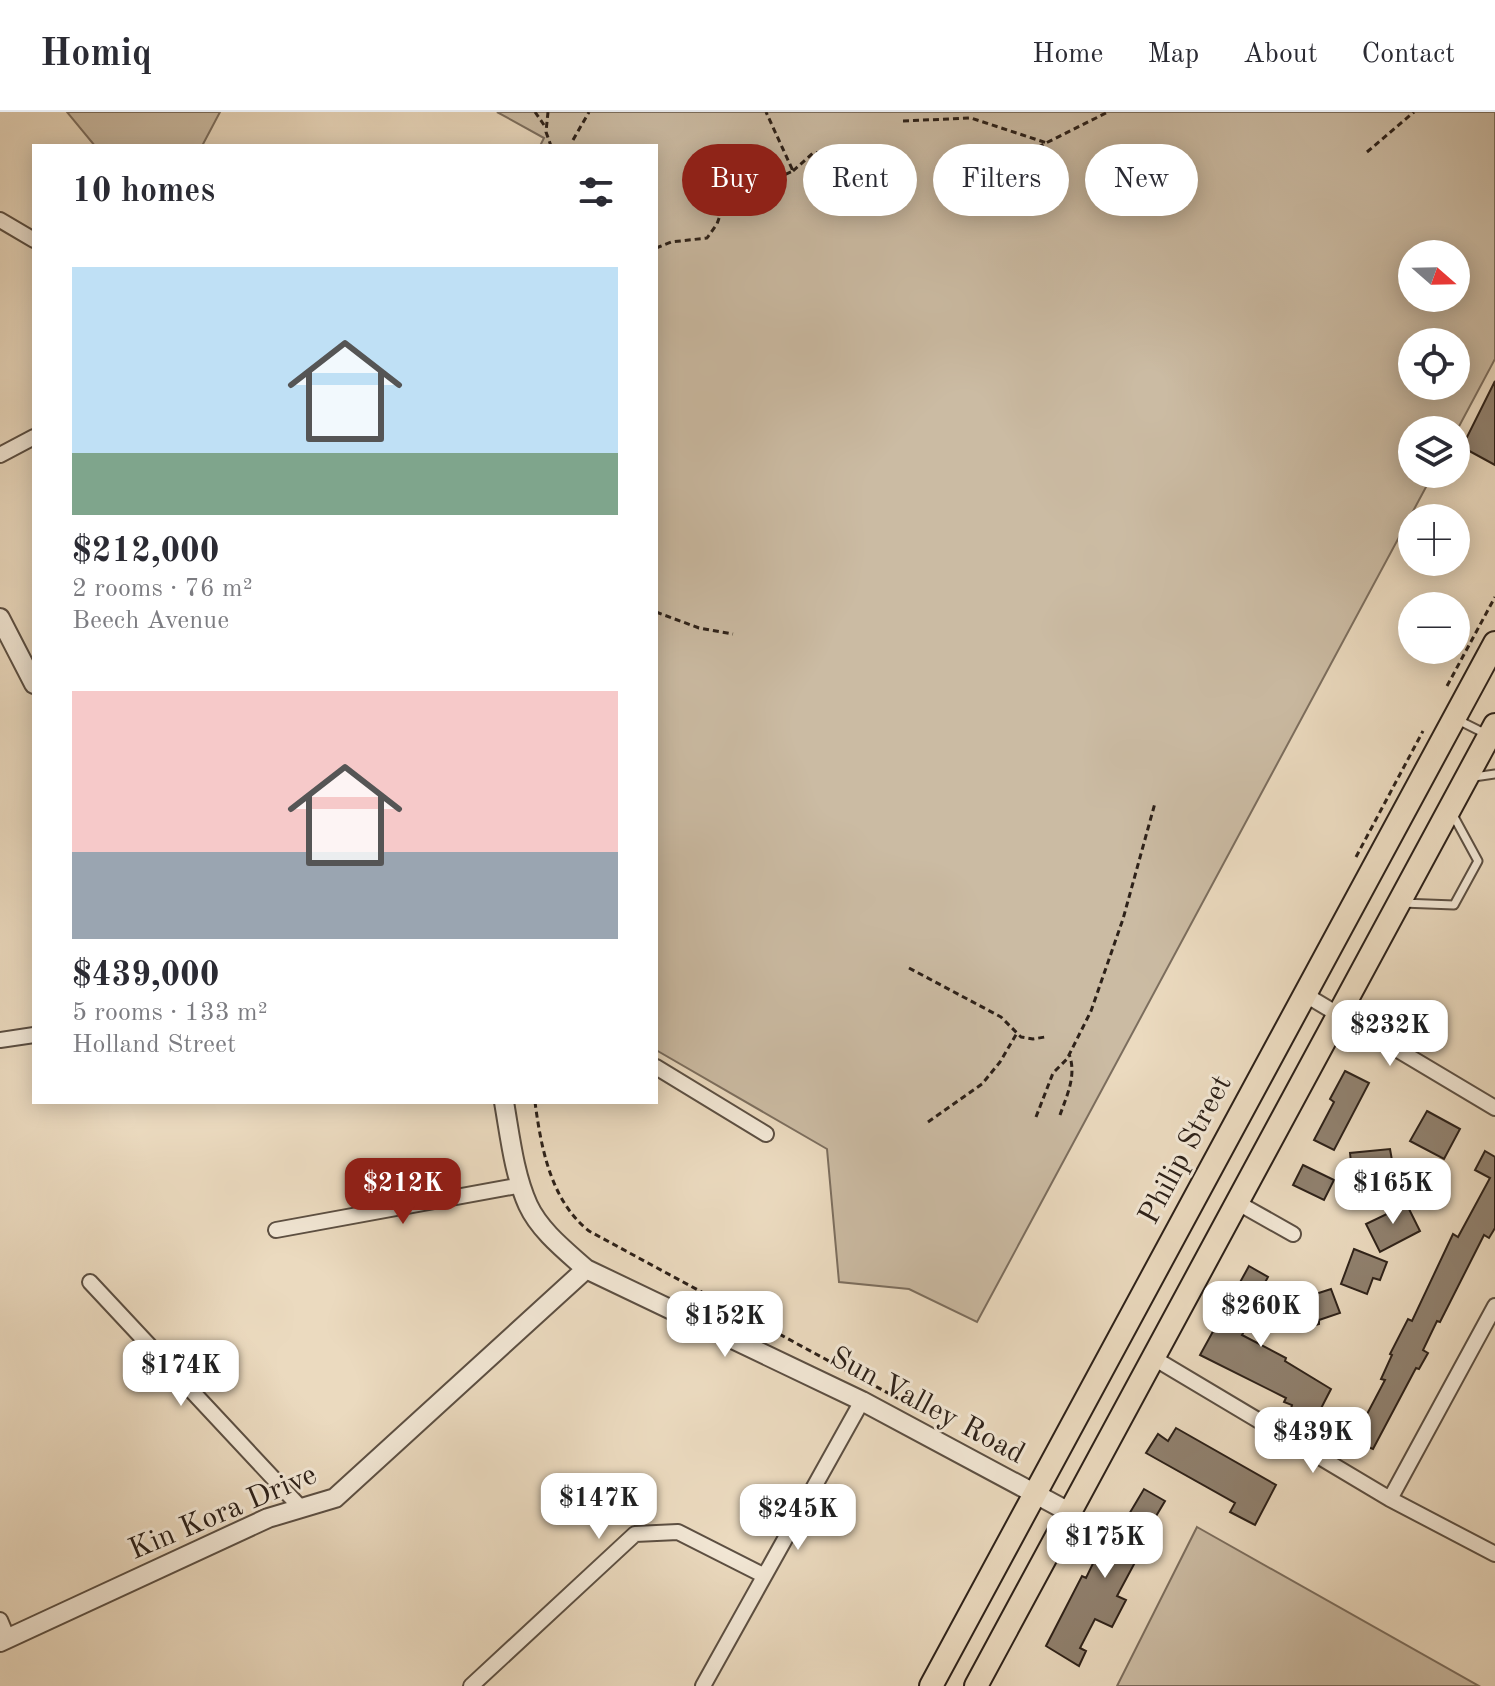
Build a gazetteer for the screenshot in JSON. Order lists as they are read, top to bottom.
{
  "streets": {
    "main road": ["Philip Street"],
    "street": ["Sun Valley Road", "Kin Kora Drive"]
  },
  "crossings": [
    ["Philip Street", "Sun Valley Road"],
    ["Sun Valley Road", "Kin Kora Drive"]
  ],
  "north": "right",
  "page": {
    "header": "Homiq",
    "nav": [
      "Home",
      "Map",
      "About",
      "Contact"
    ],
    "chip": [
      "Buy",
      "Rent",
      "Filters",
      "New"
    ],
    "heading": "10 homes",
    "map_buttons": ["+", "−"],
    "list": [
      {
        "name": "$212,000",
        "note": "2 rooms · 76 m² · Beech Avenue"
      },
      {
        "name": "$439,000",
        "note": "5 rooms · 133 m² · Holland Street"
      }
    ],
    "price": [
      "$232K",
      "$212K",
      "$165K",
      "$260K",
      "$152K",
      "$174K",
      "$439K",
      "$147K",
      "$245K",
      "$175K"
    ]
  }
}
